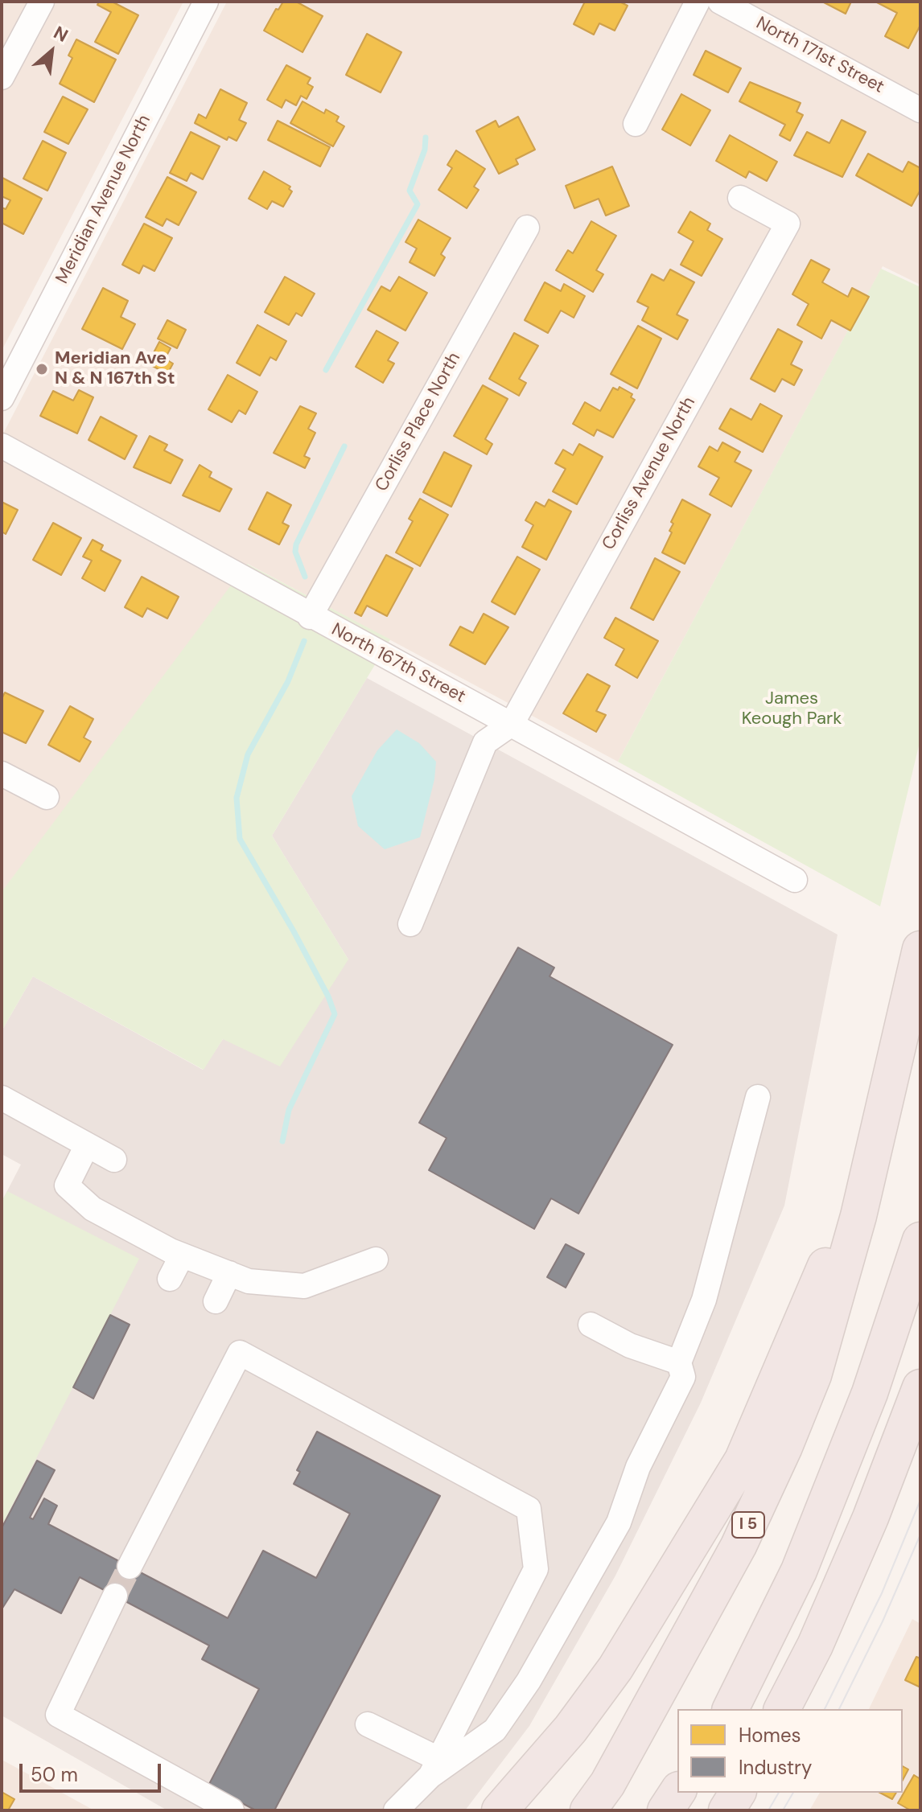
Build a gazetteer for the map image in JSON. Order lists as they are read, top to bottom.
{
  "streets": {
    "highway": ["I 5"],
    "street": [
      "North 171st Street",
      "Meridian Avenue North",
      "Corliss Place North",
      "Corliss Avenue North",
      "North 167th Street"
    ]
  },
  "crossings": [
    ["Corliss Place North", "North 167th Street"],
    ["Corliss Avenue North", "North 167th Street"]
  ],
  "parks": ["James Keough Park"],
  "places": ["Meridian Ave N & N 167th St"],
  "legend": ["Homes", "Industry"],
  "scale_bar": "50 m",
  "north": "top right"
}
